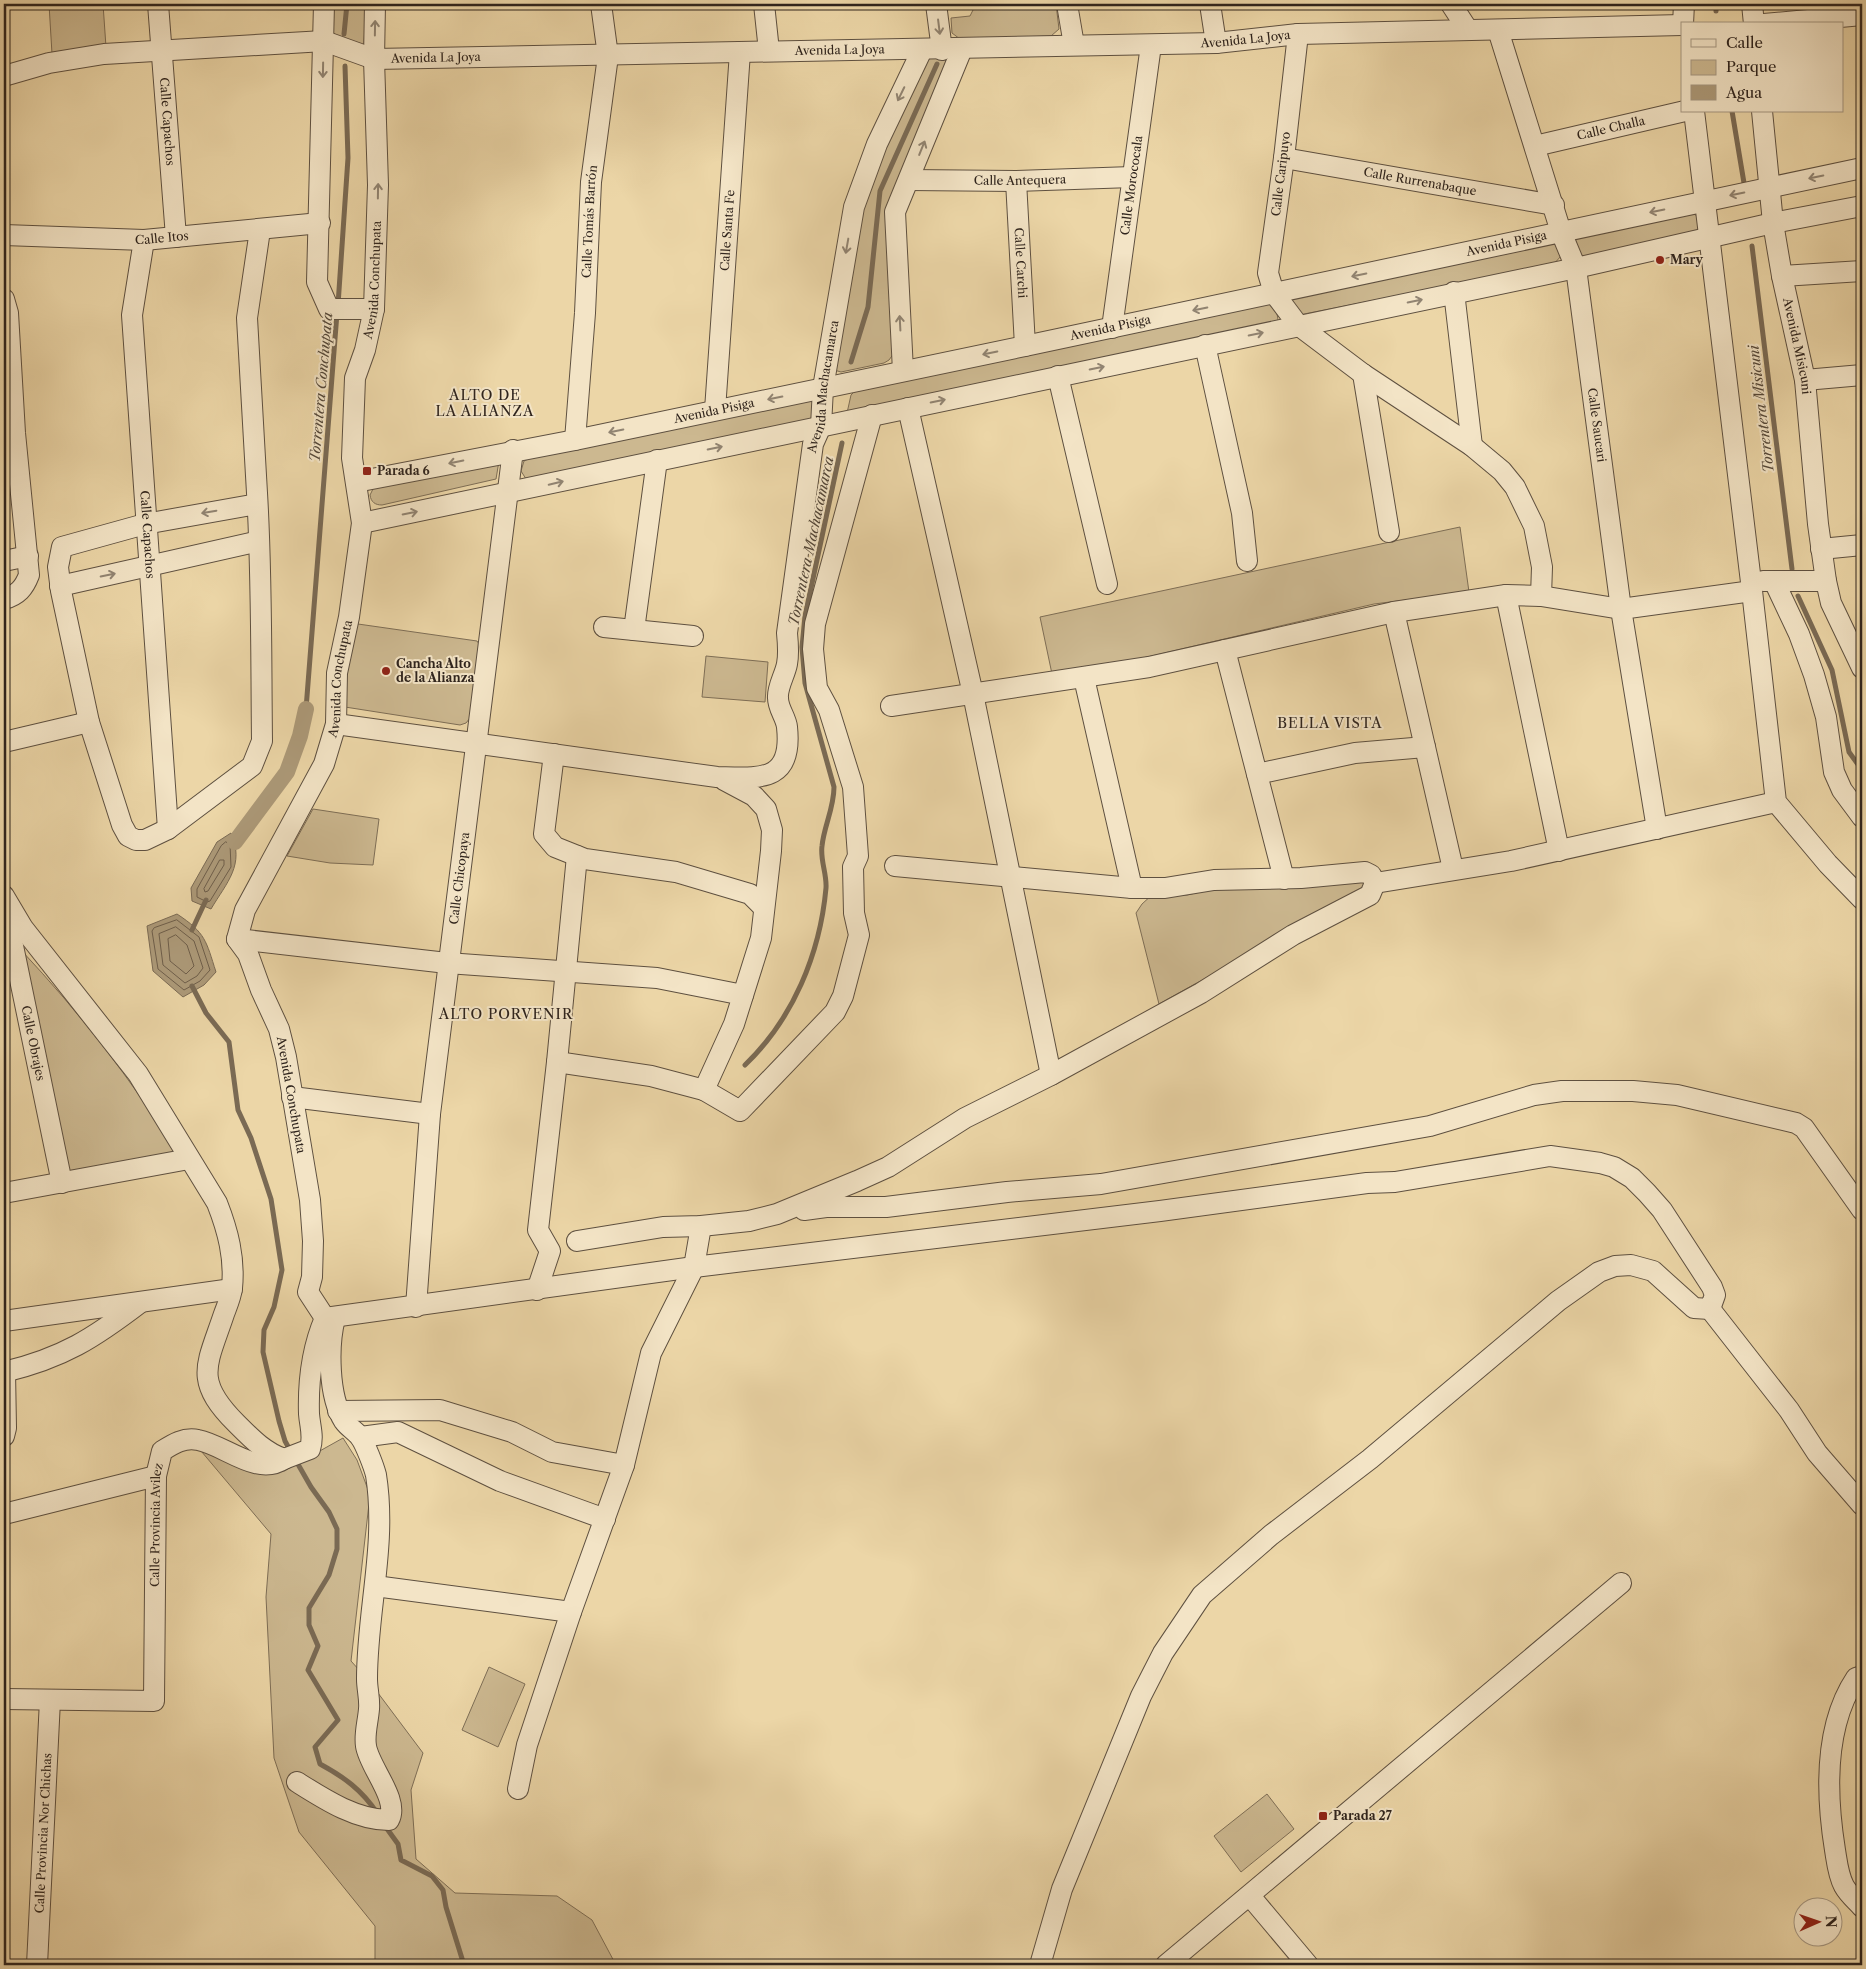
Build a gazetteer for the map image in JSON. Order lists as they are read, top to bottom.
{
  "streets": {
    "street": [
      "Avenida La Joya",
      "Calle Capachos",
      "Calle Challa",
      "Calle Caripuyo",
      "Calle Antequera",
      "Calle Rurrenabaque",
      "Calle Morococala",
      "Calle Tomás Barrón",
      "Calle Santa Fe",
      "Calle Itos",
      "Avenida Pisiga",
      "Calle Carchi",
      "Avenida Conchupata",
      "Avenida Misicuni",
      "Avenida Machacamarca",
      "Calle Saucari",
      "Calle Chicopaya",
      "Calle Obrajes",
      "Calle Provincia Avilez",
      "Calle Provincia Nor Chichas"
    ]
  },
  "crossings": [
    ["Avenida La Joya", "Calle Capachos"],
    ["Avenida La Joya", "Calle Caripuyo"],
    ["Avenida La Joya", "Calle Morococala"],
    ["Avenida La Joya", "Calle Tomás Barrón"],
    ["Avenida La Joya", "Calle Santa Fe"],
    ["Avenida La Joya", "Avenida Conchupata"],
    ["Avenida La Joya", "Avenida Machacamarca"],
    ["Avenida La Joya", "Calle Saucari"],
    ["Calle Capachos", "Calle Itos"],
    ["Calle Challa", "Calle Saucari"],
    ["Calle Caripuyo", "Calle Rurrenabaque"],
    ["Calle Caripuyo", "Avenida Pisiga"],
    ["Calle Antequera", "Calle Morococala"],
    ["Calle Antequera", "Calle Carchi"],
    ["Calle Rurrenabaque", "Calle Saucari"],
    ["Calle Morococala", "Avenida Pisiga"],
    ["Calle Tomás Barrón", "Avenida Pisiga"],
    ["Calle Santa Fe", "Avenida Pisiga"],
    ["Avenida Pisiga", "Calle Carchi"],
    ["Avenida Pisiga", "Avenida Conchupata"],
    ["Avenida Pisiga", "Avenida Misicuni"],
    ["Avenida Pisiga", "Avenida Machacamarca"],
    ["Avenida Pisiga", "Calle Saucari"],
    ["Avenida Pisiga", "Calle Chicopaya"],
    ["Avenida Conchupata", "Calle Provincia Avilez"],
    ["Calle Provincia Avilez", "Calle Provincia Nor Chichas"]
  ],
  "districts": ["ALTO DE LA ALIANZA", "BELLA VISTA", "ALTO PORVENIR"],
  "water": ["Torrentera Conchupata", "Torrentera Misicuni", "Torrentera Machacamarca"],
  "places": {
    "other": ["Mary", "Cancha Alto de la Alianza"],
    "transit": ["Parada 6", "Parada 27"]
  },
  "legend": ["Calle", "Parque", "Agua"],
  "north": "right"
}
